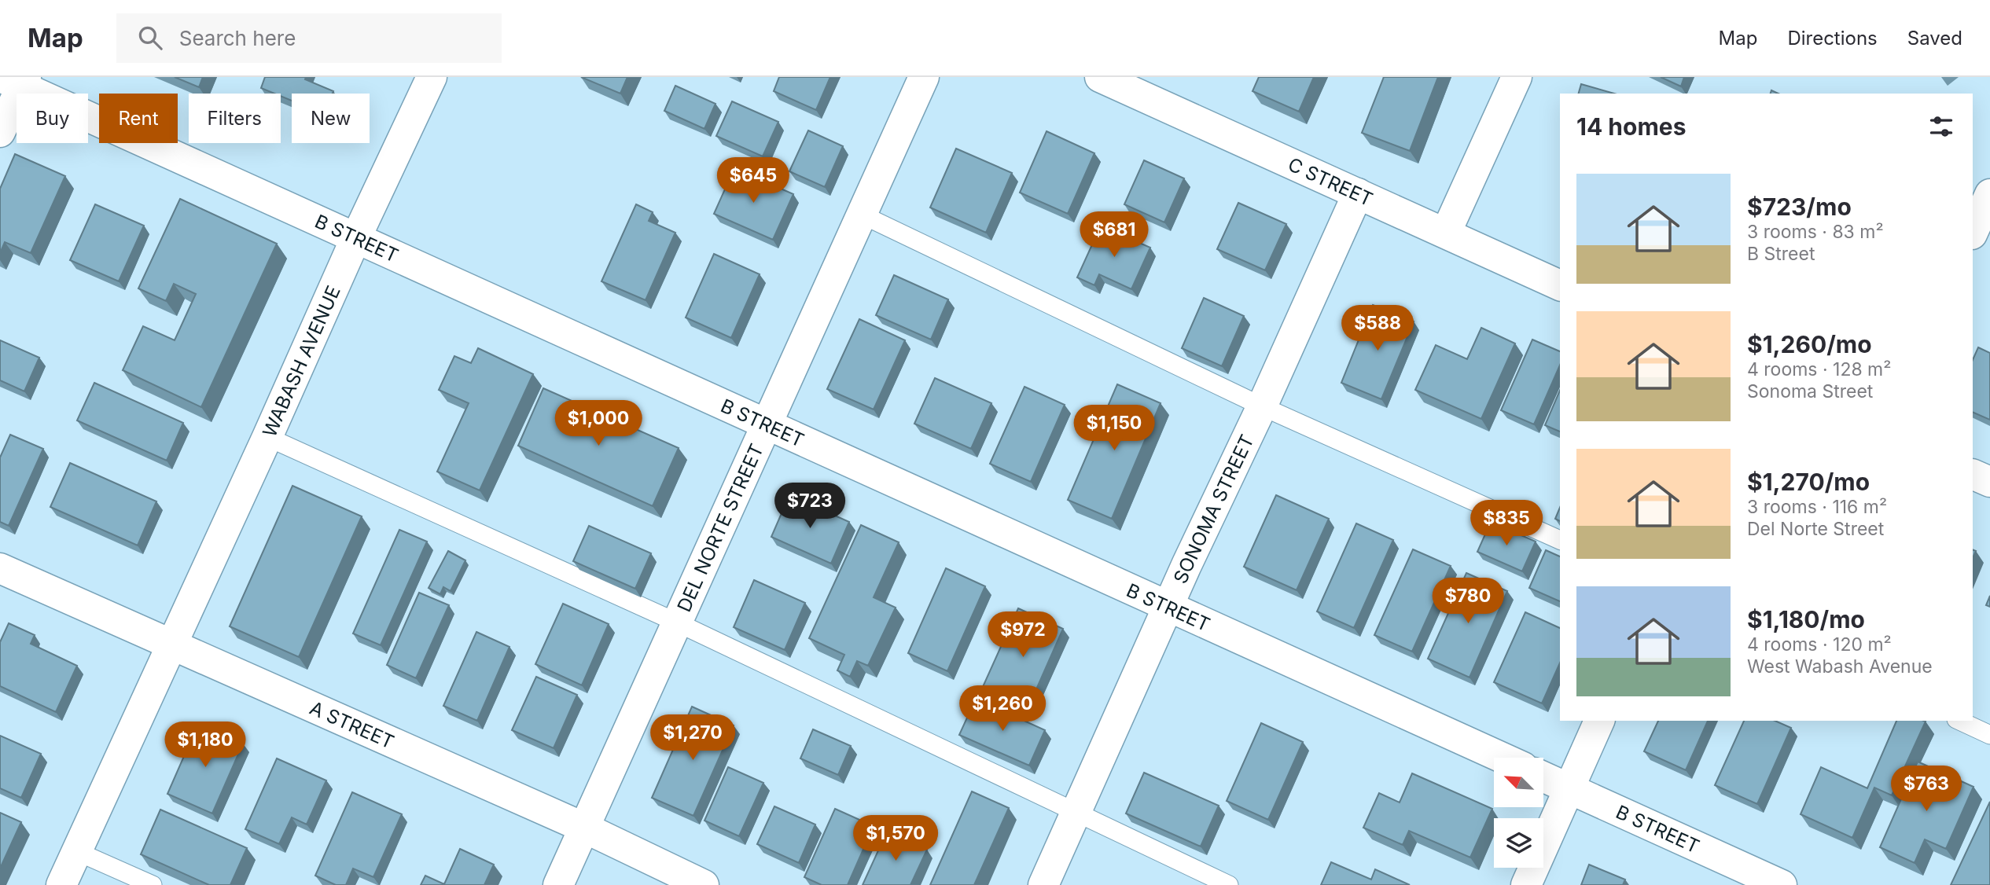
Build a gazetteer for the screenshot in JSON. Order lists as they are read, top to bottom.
{
  "streets": {
    "street": [
      "C STREET",
      "B STREET",
      "WABASH AVENUE",
      "SONOMA STREET",
      "DEL NORTE STREET",
      "A STREET"
    ]
  },
  "crossings": [
    ["C STREET", "SONOMA STREET"],
    ["B STREET", "WABASH AVENUE"],
    ["B STREET", "SONOMA STREET"],
    ["B STREET", "DEL NORTE STREET"],
    ["WABASH AVENUE", "A STREET"],
    ["DEL NORTE STREET", "A STREET"]
  ],
  "north": "top left",
  "page": {
    "header": "Map",
    "search": "Search here",
    "nav": ["Map", "Directions", "Saved"],
    "chip": [
      "Buy",
      "Rent",
      "Filters",
      "New"
    ],
    "heading": "14 homes",
    "price": [
      "$645",
      "$681",
      "$588",
      "$1,000",
      "$1,150",
      "$723",
      "$835",
      "$780",
      "$972",
      "$1,260",
      "$1,270",
      "$1,180",
      "$763",
      "$1,570"
    ],
    "list": [
      {
        "name": "$723/mo",
        "note": "3 rooms · 83 m² · B Street"
      },
      {
        "name": "$1,260/mo",
        "note": "4 rooms · 128 m² · Sonoma Street"
      },
      {
        "name": "$1,270/mo",
        "note": "3 rooms · 116 m² · Del Norte Street"
      },
      {
        "name": "$1,180/mo",
        "note": "4 rooms · 120 m² · West Wabash Avenue"
      }
    ]
  }
}
